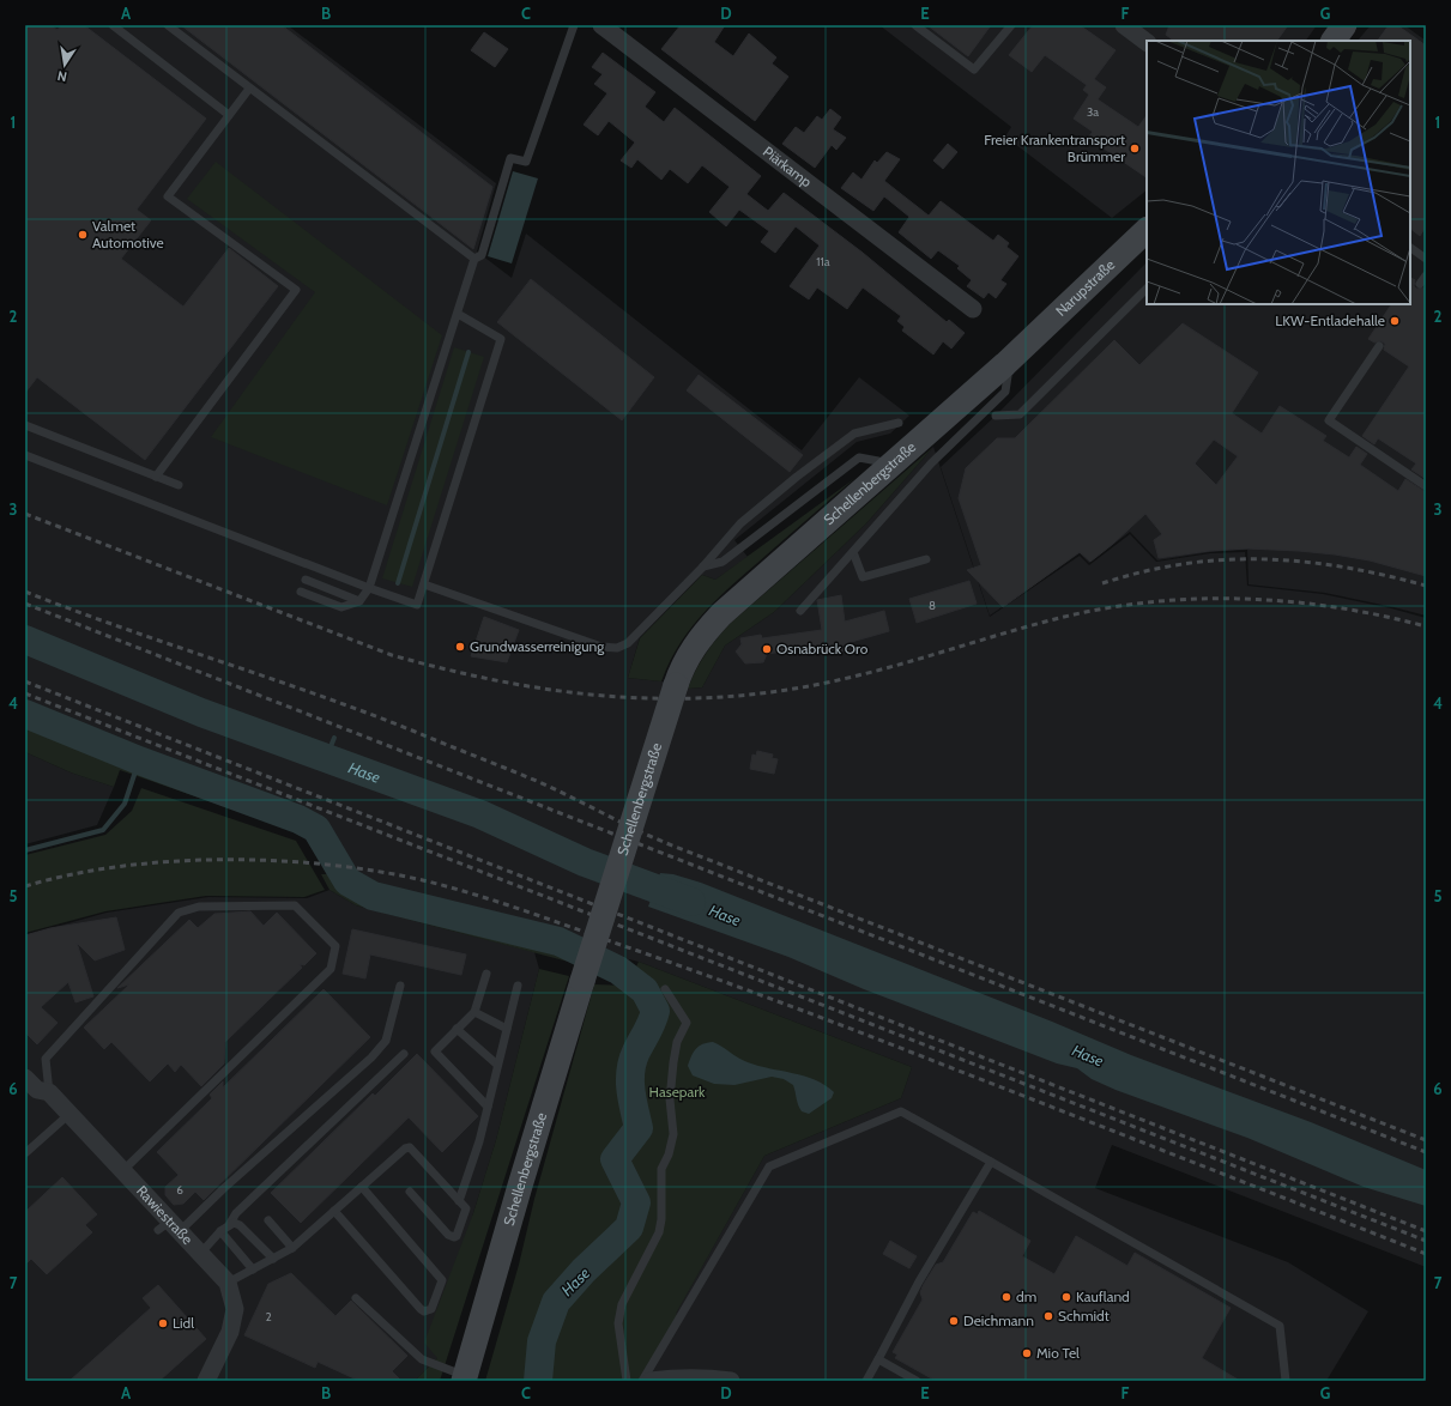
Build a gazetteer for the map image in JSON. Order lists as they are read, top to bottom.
{
  "streets": {
    "street": [
      "Piärkamp",
      "Narupstraße",
      "Schellenbergstraße",
      "Rawiestraße"
    ]
  },
  "crossings": [
    ["Narupstraße", "Schellenbergstraße"]
  ],
  "water": ["Hase"],
  "parks": ["Hasepark"],
  "places": [
    "Freier Krankentransport Brümmer",
    "Valmet Automotive",
    "LKW-Entladehalle",
    "Grundwasserreinigung",
    "Osnabrück Oro",
    "dm",
    "Kaufland",
    "Schmidt",
    "Deichmann",
    "Lidl",
    "Mio Tel"
  ],
  "house_numbers": [
    "3a",
    "11a",
    "8",
    "6",
    "2"
  ],
  "north": "bottom",
  "grid": {
    "columns": [
      "A",
      "B",
      "C",
      "D",
      "E",
      "F",
      "G"
    ],
    "rows": [
      "1",
      "2",
      "3",
      "4",
      "5",
      "6",
      "7"
    ]
  }
}
